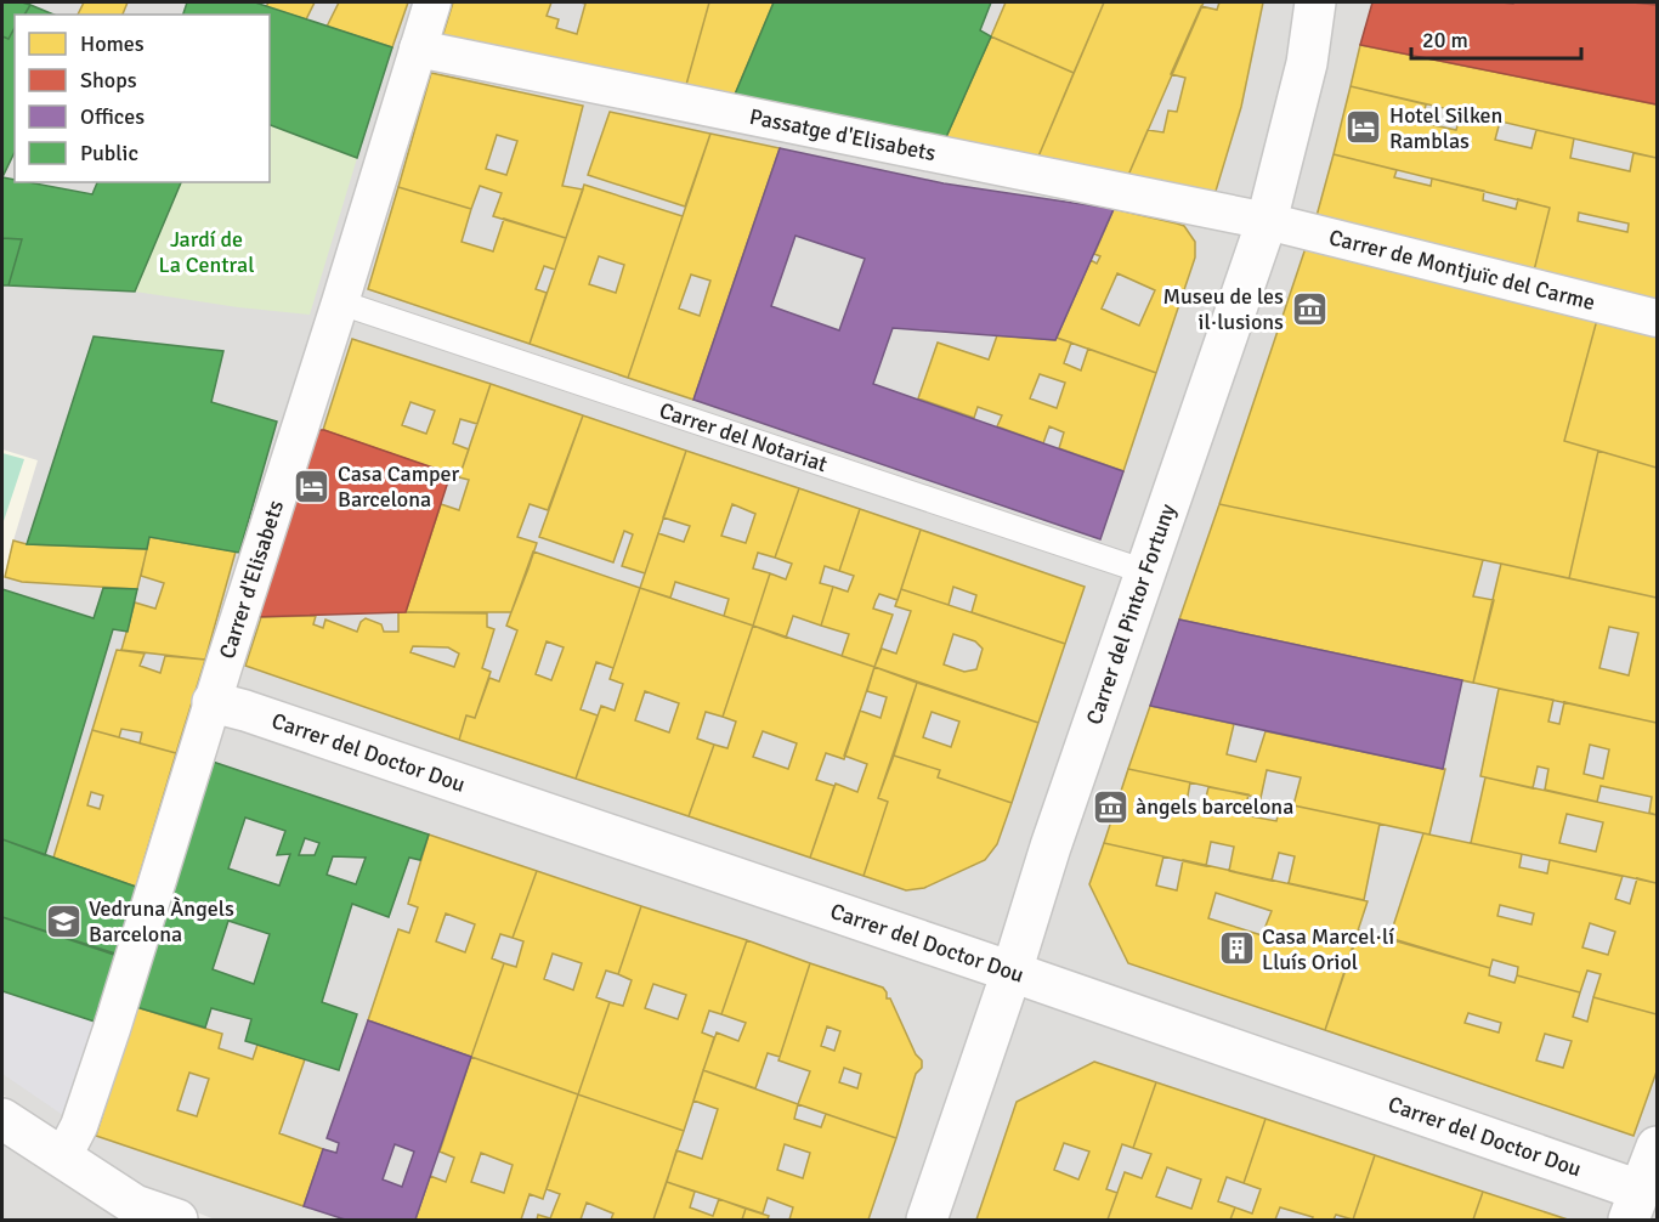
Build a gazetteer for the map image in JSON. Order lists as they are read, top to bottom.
{
  "streets": {
    "street": [
      "Passatge d'Elisabets",
      "Carrer de Montjuïc del Carme",
      "Carrer d'Elisabets",
      "Carrer del Pintor Fortuny",
      "Carrer del Doctor Dou"
    ],
    "lane": ["Carrer del Notariat"]
  },
  "crossings": [
    ["Passatge d'Elisabets", "Carrer de Montjuïc del Carme"],
    ["Passatge d'Elisabets", "Carrer d'Elisabets"],
    ["Passatge d'Elisabets", "Carrer del Pintor Fortuny"],
    ["Carrer de Montjuïc del Carme", "Carrer del Pintor Fortuny"],
    ["Carrer del Notariat", "Carrer d'Elisabets"],
    ["Carrer del Notariat", "Carrer del Pintor Fortuny"],
    ["Carrer d'Elisabets", "Carrer del Doctor Dou"],
    ["Carrer del Pintor Fortuny", "Carrer del Doctor Dou"]
  ],
  "parks": ["Jardí de La Central"],
  "places": {
    "hotel": ["Hotel Silken Ramblas", "Casa Camper Barcelona"],
    "museum": ["Museu de les il·lusions", "àngels barcelona"],
    "school or university": ["Vedruna Àngels Barcelona"],
    "building": ["Casa Marcel·lí Lluís Oriol"]
  },
  "legend": [
    "Homes",
    "Shops",
    "Offices",
    "Public"
  ],
  "scale_bar": "20 m"
}
